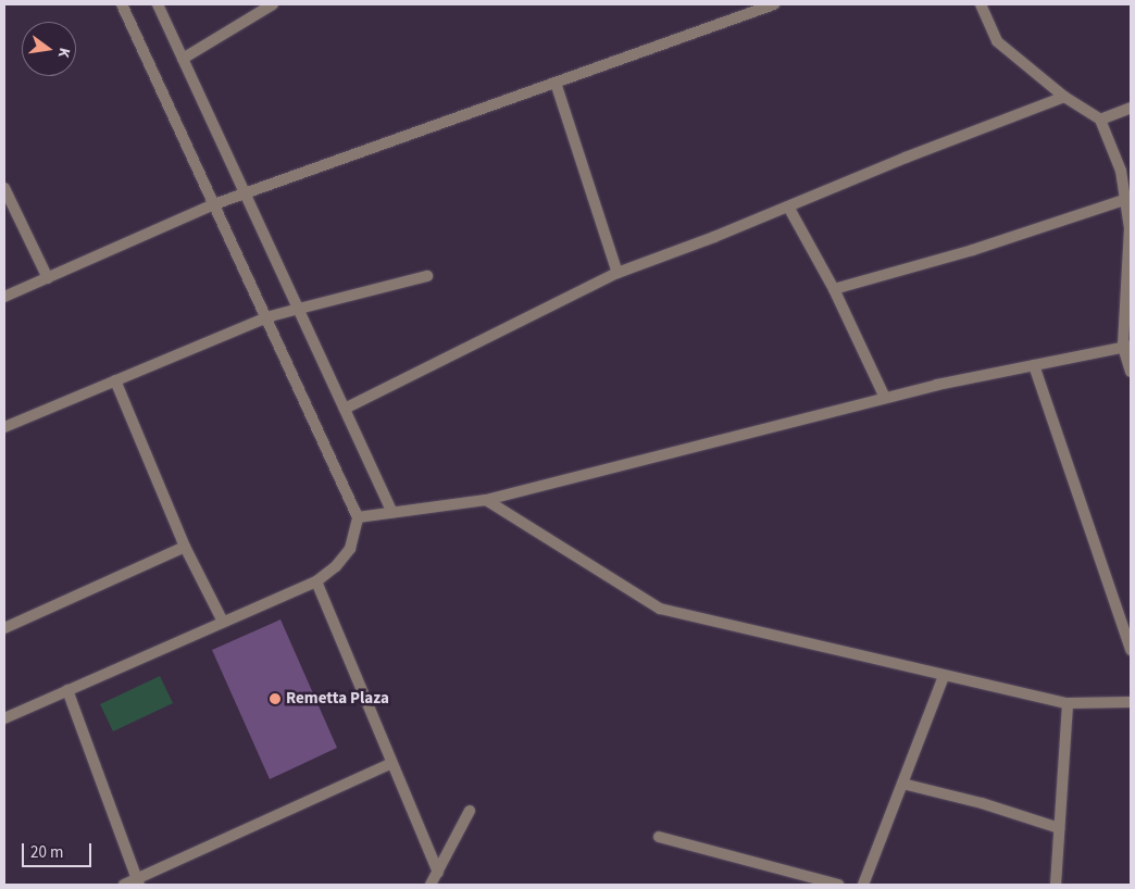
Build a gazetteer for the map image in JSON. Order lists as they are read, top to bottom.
{
  "places": ["Remetta Plaza"],
  "scale_bar": "20 m",
  "north": "right"
}
